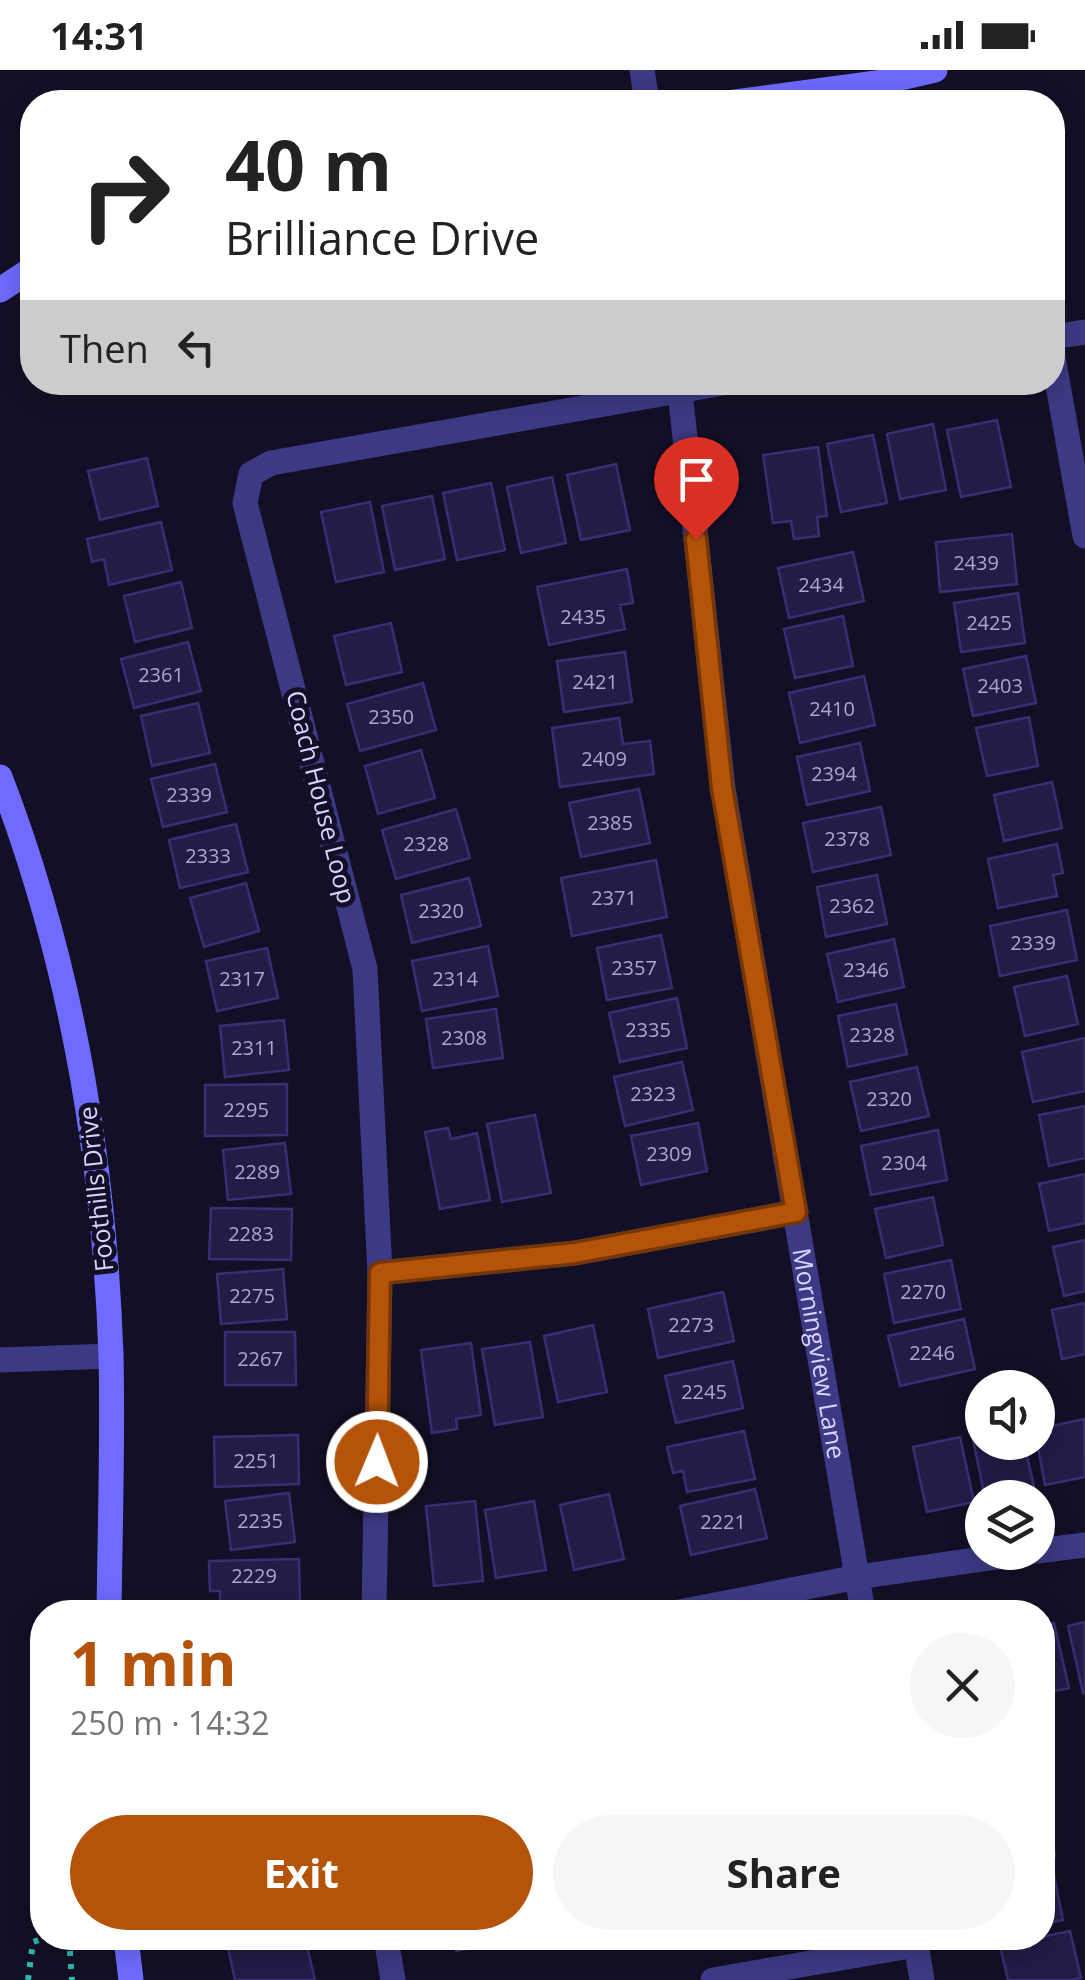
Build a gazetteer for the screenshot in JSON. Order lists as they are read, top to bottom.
{
  "streets": {
    "street": ["Coach House Loop", "Foothills Drive", "Morningview Lane"]
  },
  "house_numbers": [
    "2439",
    "2434",
    "2435",
    "2425",
    "2361",
    "2421",
    "2403",
    "2410",
    "2350",
    "2409",
    "2394",
    "2339",
    "2385",
    "2378",
    "2328",
    "2333",
    "2371",
    "2362",
    "2320",
    "2339",
    "2357",
    "2346",
    "2317",
    "2314",
    "2335",
    "2328",
    "2308",
    "2311",
    "2323",
    "2320",
    "2295",
    "2309",
    "2304",
    "2289",
    "2283",
    "2270",
    "2275",
    "2273",
    "2246",
    "2267",
    "2245",
    "2251",
    "2235",
    "2221",
    "2229"
  ],
  "page": {
    "status": "14:31",
    "turn": ["40 m", "Brilliance Drive"],
    "then": "Then",
    "heading": ["1 min", "250 m · 14:32"],
    "buttons": ["Exit", "Share"]
  }
}
